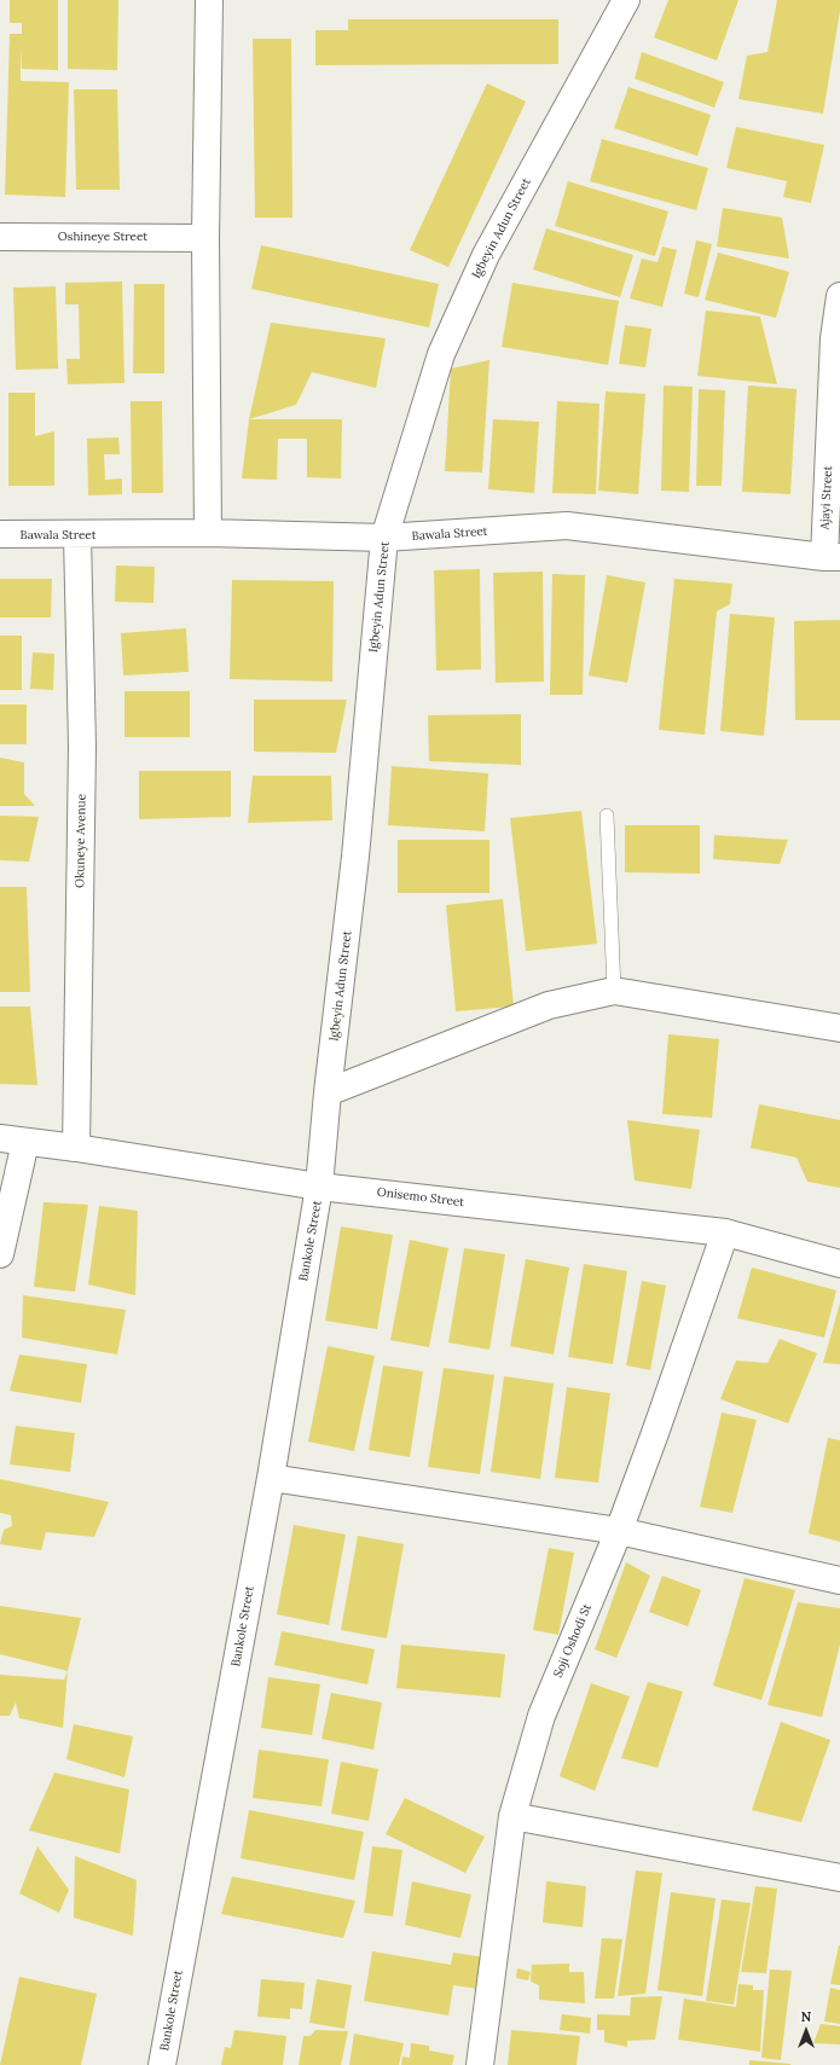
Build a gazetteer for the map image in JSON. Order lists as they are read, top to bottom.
{
  "streets": {
    "street": [
      "Igbeyin Adun Street",
      "Oshineye Street",
      "Ajayi Street",
      "Bawala Street",
      "Okuneye Avenue",
      "Onisemo Street",
      "Bankole Street",
      "Soji Oshodi St"
    ]
  },
  "crossings": [
    ["Igbeyin Adun Street", "Bawala Street"],
    ["Igbeyin Adun Street", "Onisemo Street"],
    ["Igbeyin Adun Street", "Bankole Street"],
    ["Ajayi Street", "Bawala Street"],
    ["Bawala Street", "Okuneye Avenue"],
    ["Okuneye Avenue", "Onisemo Street"],
    ["Onisemo Street", "Bankole Street"],
    ["Onisemo Street", "Soji Oshodi St"]
  ],
  "north": "top"
}
